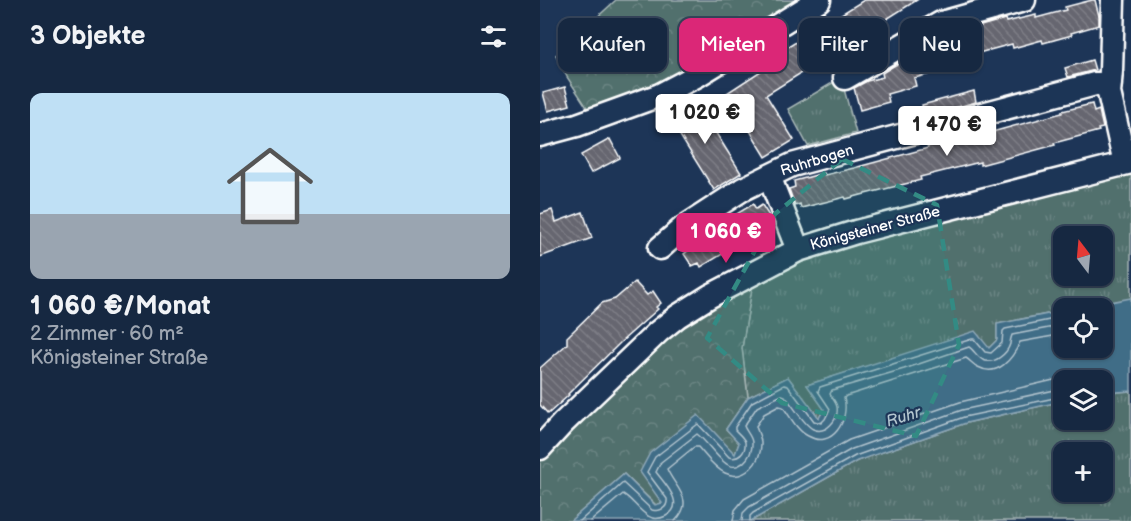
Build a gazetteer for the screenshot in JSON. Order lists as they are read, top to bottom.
{
  "streets": {
    "street": ["Ruhrbogen", "Königsteiner Straße"]
  },
  "crossings": [
    ["Ruhrbogen", "Königsteiner Straße"]
  ],
  "water": ["Ruhr"],
  "north": "top",
  "page": {
    "heading": "3 Objekte",
    "chip": [
      "Kaufen",
      "Mieten",
      "Filter",
      "Neu"
    ],
    "list": [
      {
        "name": "1 060 €/Monat",
        "note": "2 Zimmer · 60 m² · Königsteiner Straße"
      }
    ],
    "price": ["1 020 €", "1 470 €", "1 060 €"],
    "map_buttons": "+"
  }
}
